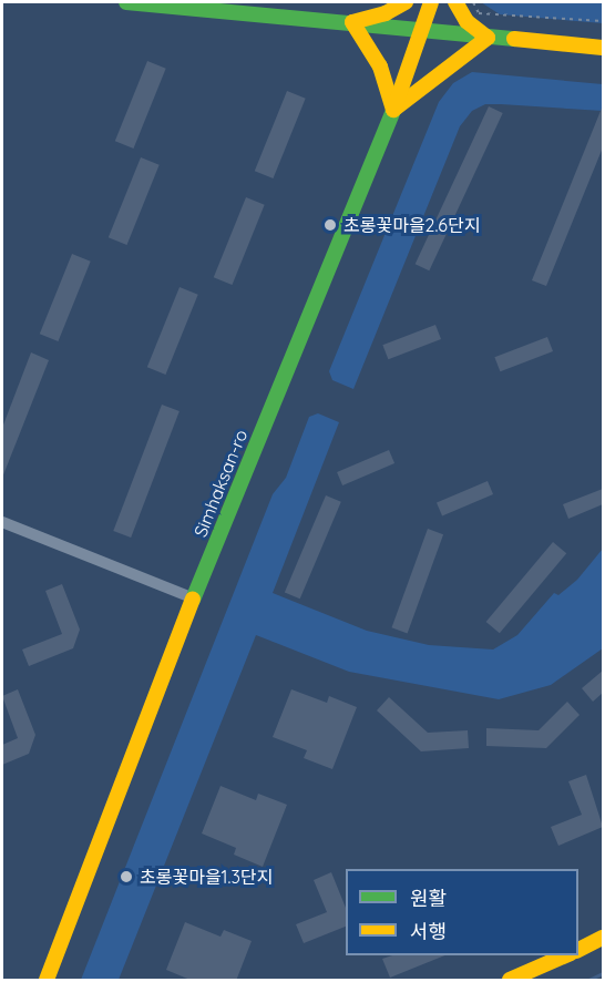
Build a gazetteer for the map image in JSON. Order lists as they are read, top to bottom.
{
  "streets": {
    "street": ["Simhaksan-ro"]
  },
  "places": ["초롱꽃마을2.6단지", "초롱꽃마을1.3단지"],
  "legend": ["원활", "서행"]
}
